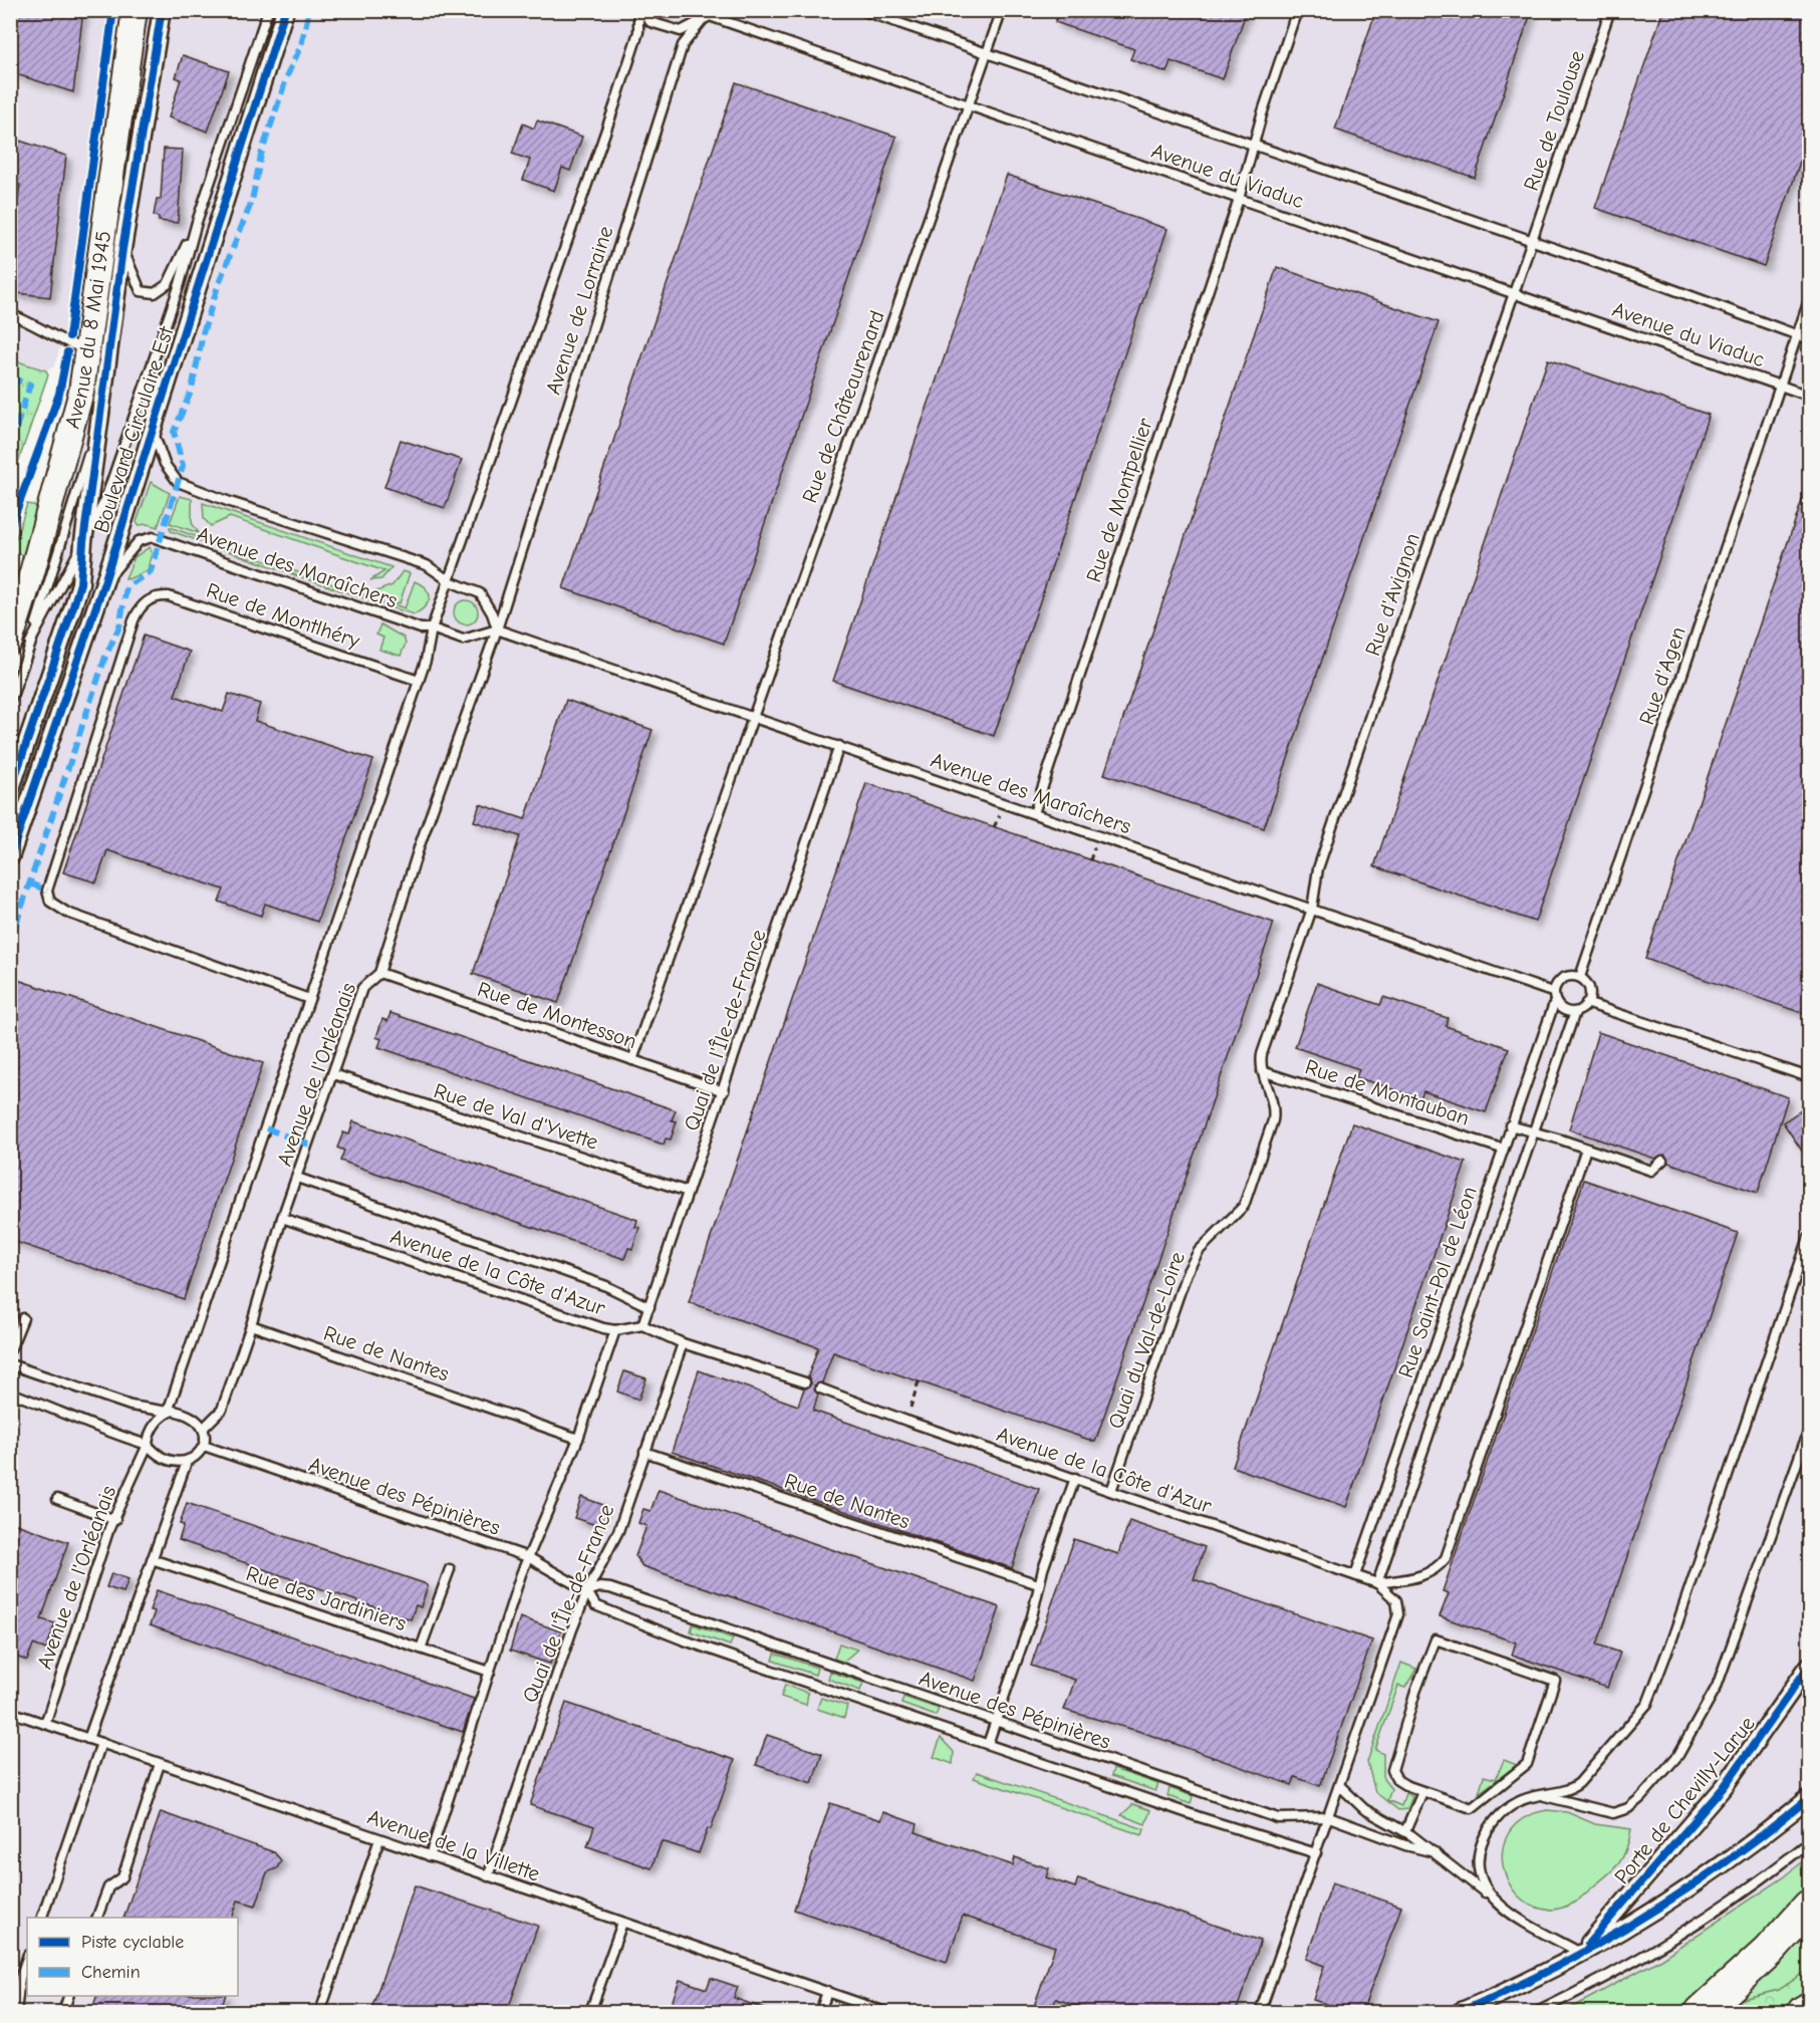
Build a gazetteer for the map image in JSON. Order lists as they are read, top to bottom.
{
  "streets": {
    "main road": ["Avenue du 8 Mai 1945"],
    "street": ["Boulevard Circulaire Est", "Porte de Chevilly-Larue"],
    "lane": [
      "Rue de Toulouse",
      "Avenue du Viaduc",
      "Avenue de Lorraine",
      "Rue de Châteaurenard",
      "Rue de Montpellier",
      "Avenue des Maraîchers",
      "Rue d'Avignon",
      "Rue de Montlhéry",
      "Rue d'Agen",
      "Rue de Montesson",
      "Quai de l'Île-de-France",
      "Avenue de l'Orléanais",
      "Rue de Montauban",
      "Rue de Val d'Yvette",
      "Avenue de la Côte d'Azur",
      "Rue Saint-Pol de Léon",
      "Quai du Val-de-Loire",
      "Rue de Nantes",
      "Avenue des Pépinières",
      "Rue des Jardiniers",
      "Avenue de la Villette"
    ]
  },
  "crossings": [
    ["Rue de Toulouse", "Avenue du Viaduc"],
    ["Rue de Toulouse", "Rue d'Avignon"],
    ["Avenue du Viaduc", "Avenue de Lorraine"],
    ["Avenue du Viaduc", "Rue de Châteaurenard"],
    ["Avenue du Viaduc", "Rue de Montpellier"],
    ["Avenue du Viaduc", "Rue d'Avignon"],
    ["Avenue du Viaduc", "Rue d'Agen"],
    ["Avenue de Lorraine", "Avenue des Maraîchers"],
    ["Avenue de Lorraine", "Rue de Montlhéry"],
    ["Avenue de Lorraine", "Avenue de l'Orléanais"],
    ["Avenue de Lorraine", "Avenue des Pépinières"],
    ["Rue de Châteaurenard", "Avenue des Maraîchers"],
    ["Rue de Châteaurenard", "Rue de Montesson"],
    ["Boulevard Circulaire Est", "Avenue des Maraîchers"],
    ["Rue de Montpellier", "Avenue des Maraîchers"],
    ["Avenue des Maraîchers", "Rue d'Avignon"],
    ["Avenue des Maraîchers", "Rue d'Agen"],
    ["Avenue des Maraîchers", "Quai de l'Île-de-France"],
    ["Avenue des Maraîchers", "Avenue de l'Orléanais"],
    ["Avenue des Maraîchers", "Rue Saint-Pol de Léon"],
    ["Avenue des Maraîchers", "Quai du Val-de-Loire"],
    ["Rue d'Avignon", "Quai du Val-de-Loire"],
    ["Rue d'Agen", "Rue Saint-Pol de Léon"],
    ["Rue de Montesson", "Quai de l'Île-de-France"],
    ["Rue de Montesson", "Avenue de l'Orléanais"],
    ["Quai de l'Île-de-France", "Rue de Val d'Yvette"],
    ["Quai de l'Île-de-France", "Avenue de la Côte d'Azur"],
    ["Quai de l'Île-de-France", "Rue de Nantes"],
    ["Quai de l'Île-de-France", "Avenue des Pépinières"],
    ["Quai de l'Île-de-France", "Avenue de la Villette"],
    ["Avenue de l'Orléanais", "Rue de Val d'Yvette"],
    ["Avenue de l'Orléanais", "Avenue de la Côte d'Azur"],
    ["Avenue de l'Orléanais", "Rue de Nantes"],
    ["Avenue de l'Orléanais", "Avenue des Pépinières"],
    ["Avenue de l'Orléanais", "Avenue de la Villette"],
    ["Rue de Montauban", "Rue Saint-Pol de Léon"],
    ["Rue de Montauban", "Quai du Val-de-Loire"],
    ["Avenue de la Côte d'Azur", "Rue Saint-Pol de Léon"],
    ["Avenue de la Côte d'Azur", "Quai du Val-de-Loire"]
  ],
  "legend": ["Piste cyclable", "Chemin"]
}
